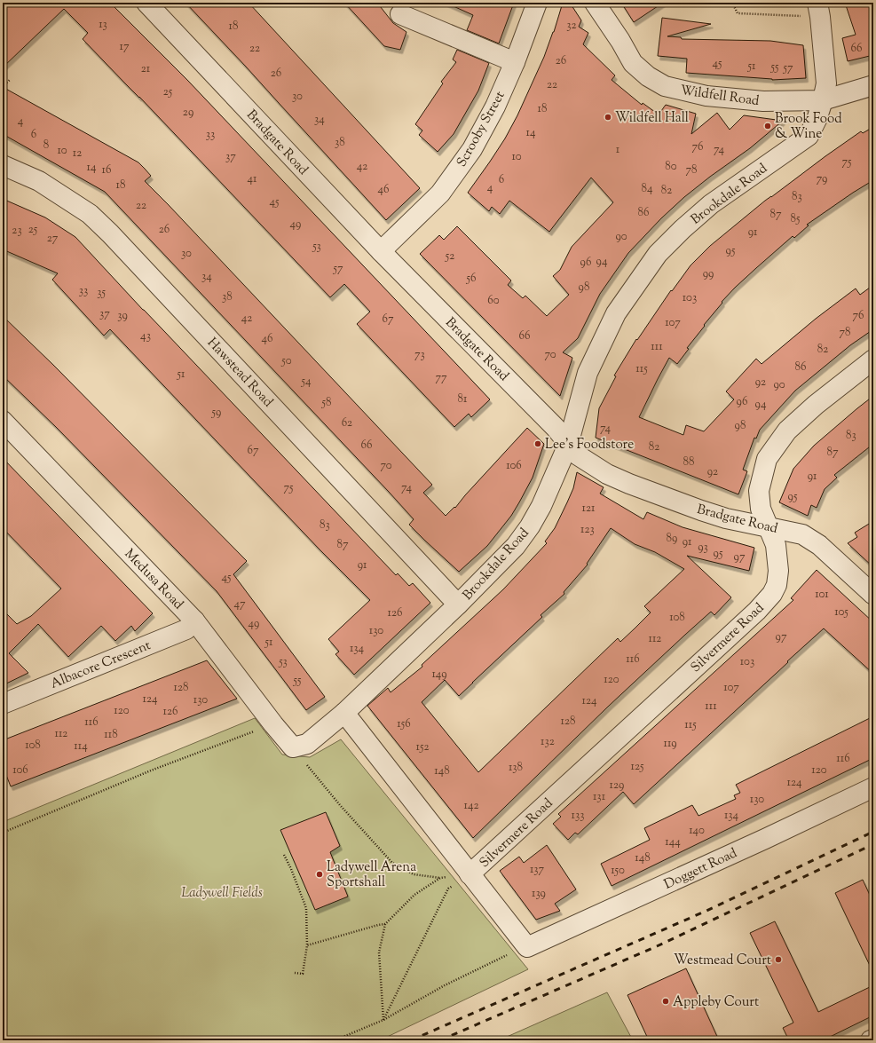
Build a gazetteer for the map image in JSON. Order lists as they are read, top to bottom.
{
  "streets": {
    "street": [
      "Wildfell Road",
      "Scrooby Street",
      "Bradgate Road",
      "Brookdale Road",
      "Hawstead Road",
      "Medusa Road",
      "Silvermere Road",
      "Albacore Crescent",
      "Doggett Road"
    ]
  },
  "crossings": [
    ["Wildfell Road", "Brookdale Road"],
    ["Scrooby Street", "Bradgate Road"],
    ["Bradgate Road", "Brookdale Road"],
    ["Bradgate Road", "Silvermere Road"],
    ["Brookdale Road", "Hawstead Road"],
    ["Brookdale Road", "Medusa Road"],
    ["Brookdale Road", "Silvermere Road"],
    ["Medusa Road", "Albacore Crescent"],
    ["Silvermere Road", "Doggett Road"]
  ],
  "parks": ["Ladywell Fields"],
  "places": [
    "Wildfell Hall",
    "Brook Food & Wine",
    "Lee's Foodstore",
    "Ladywell Arena Sportshall",
    "Westmead Court",
    "Appleby Court"
  ],
  "house_numbers": [
    "13",
    "32",
    "18",
    "17",
    "22",
    "66",
    "26",
    "45",
    "51",
    "55",
    "57",
    "21",
    "26",
    "22",
    "25",
    "30",
    "18",
    "29",
    "34",
    "4",
    "14",
    "6",
    "33",
    "38",
    "8",
    "76",
    "1",
    "74",
    "10",
    "12",
    "37",
    "10",
    "75",
    "42",
    "80",
    "14",
    "16",
    "78",
    "41",
    "79",
    "6",
    "18",
    "4",
    "84",
    "46",
    "82",
    "83",
    "45",
    "22",
    "86",
    "87",
    "85",
    "49",
    "25",
    "26",
    "23",
    "91",
    "90",
    "27",
    "53",
    "95",
    "30",
    "52",
    "94",
    "96",
    "57",
    "99",
    "34",
    "56",
    "98",
    "33",
    "35",
    "38",
    "103",
    "60",
    "37",
    "39",
    "76",
    "42",
    "67",
    "107",
    "78",
    "43",
    "66",
    "46",
    "111",
    "82",
    "73",
    "70",
    "50",
    "86",
    "115",
    "51",
    "77",
    "54",
    "92",
    "90",
    "81",
    "96",
    "58",
    "94",
    "59",
    "62",
    "98",
    "74",
    "83",
    "66",
    "82",
    "67",
    "87",
    "88",
    "70",
    "106",
    "92",
    "91",
    "75",
    "74",
    "95",
    "121",
    "83",
    "123",
    "89",
    "91",
    "87",
    "93",
    "95",
    "97",
    "91",
    "45",
    "101",
    "47",
    "105",
    "126",
    "108",
    "49",
    "130",
    "97",
    "112",
    "51",
    "134",
    "116",
    "53",
    "103",
    "149",
    "120",
    "55",
    "128",
    "107",
    "124",
    "130",
    "124",
    "111",
    "120",
    "126",
    "128",
    "116",
    "156",
    "115",
    "112",
    "118",
    "132",
    "119",
    "108",
    "114",
    "152",
    "116",
    "125",
    "138",
    "106",
    "120",
    "148",
    "124",
    "129",
    "131",
    "130",
    "142",
    "133",
    "134",
    "140",
    "144",
    "148",
    "137",
    "150",
    "139"
  ]
}
